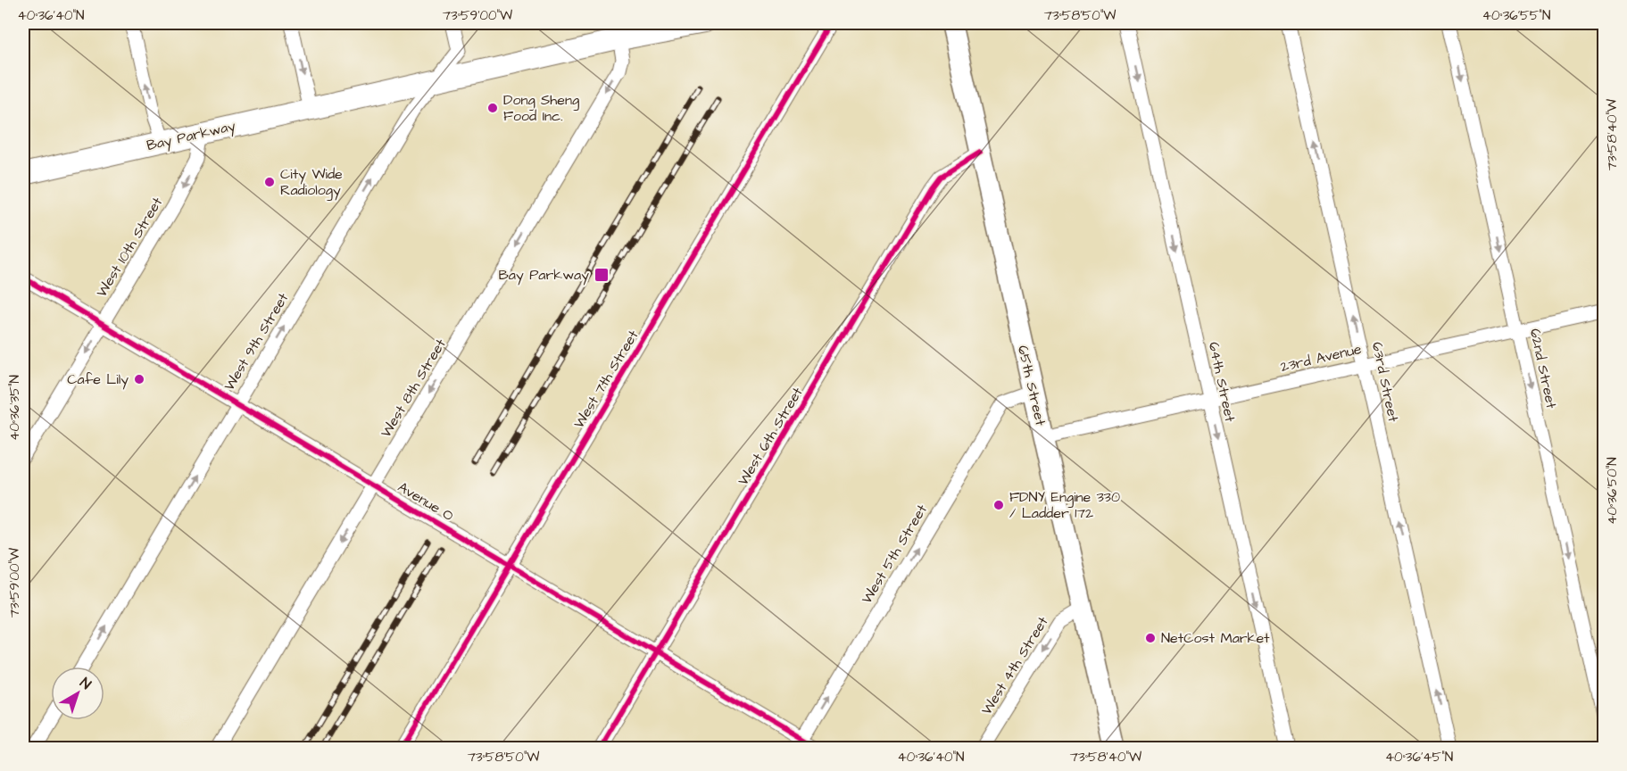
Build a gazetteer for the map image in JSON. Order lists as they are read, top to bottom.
{
  "streets": {
    "main road": ["Bay Parkway", "65th Street"],
    "street": [
      "West 10th Street",
      "West 9th Street",
      "23rd Avenue",
      "62nd Street",
      "West 7th Street",
      "64th Street",
      "63rd Street",
      "West 8th Street",
      "West 6th Street",
      "Avenue O",
      "West 5th Street",
      "West 4th Street"
    ]
  },
  "crossings": [
    ["Bay Parkway", "West 10th Street"],
    ["Bay Parkway", "West 9th Street"],
    ["Bay Parkway", "West 8th Street"],
    ["West 10th Street", "Avenue O"],
    ["West 9th Street", "Avenue O"],
    ["23rd Avenue", "62nd Street"],
    ["23rd Avenue", "64th Street"],
    ["23rd Avenue", "63rd Street"],
    ["23rd Avenue", "65th Street"],
    ["West 7th Street", "Avenue O"],
    ["65th Street", "West 6th Street"],
    ["65th Street", "West 5th Street"],
    ["65th Street", "West 4th Street"],
    ["West 8th Street", "Avenue O"],
    ["West 6th Street", "Avenue O"],
    ["Avenue O", "West 5th Street"]
  ],
  "one_way": [
    "West 10th Street",
    "West 9th Street",
    "62nd Street",
    "64th Street",
    "63rd Street",
    "West 8th Street",
    "West 5th Street",
    "West 4th Street"
  ],
  "places": {
    "other": [
      "Dong Sheng Food Inc.",
      "City Wide Radiology",
      "Cafe Lily",
      "FDNY Engine 330 / Ladder 172",
      "NetCost Market"
    ],
    "transit": ["Bay Parkway"]
  },
  "north": "top right",
  "coordinates": [
    "40°36'40\"N",
    "73°59'00\"W",
    "73°58'50\"W",
    "40°36'55\"N",
    "73°58'40\"W",
    "40°36'35\"N",
    "40°36'50\"N",
    "40°36'45\"N"
  ]
}
